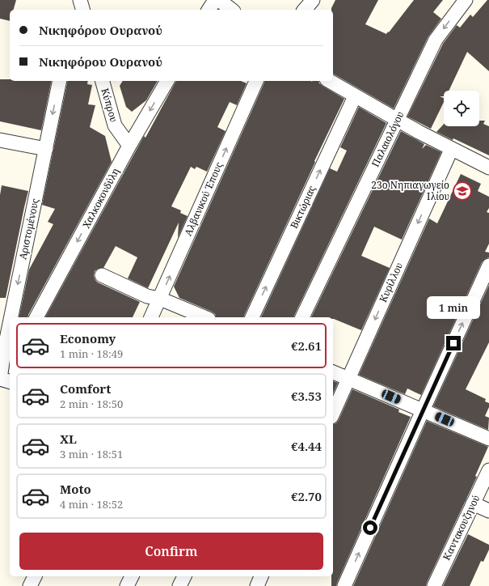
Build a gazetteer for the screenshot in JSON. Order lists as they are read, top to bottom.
{
  "streets": {
    "street": [
      "Κύπρου",
      "Παλαιολόγου",
      "Χαλκοκονδύλη",
      "Αλβανικού Έπους",
      "Βικτώριας",
      "Αριστομένους",
      "Κυρίλλου",
      "Καντακουζηνού"
    ]
  },
  "crossings": [
    ["Κύπρου", "Χαλκοκονδύλη"]
  ],
  "one_way": [
    "Παλαιολόγου",
    "Χαλκοκονδύλη",
    "Αλβανικού Έπους",
    "Βικτώριας",
    "Αριστομένους"
  ],
  "places": {
    "school or university": ["23ο Νηπιαγωγείο Ιλίου"]
  },
  "page": {
    "banner": ["Νικηφόρου Ουρανού", "Νικηφόρου Ουρανού"],
    "bubble": "1 min",
    "list": [
      {
        "name": "Economy",
        "note": "1 min · 18:49",
        "value": "€2.61"
      },
      {
        "name": "Comfort",
        "note": "2 min · 18:50",
        "value": "€3.53"
      },
      {
        "name": "XL",
        "note": "3 min · 18:51",
        "value": "€4.44"
      },
      {
        "name": "Moto",
        "note": "4 min · 18:52",
        "value": "€2.70"
      }
    ],
    "buttons": "Confirm"
  }
}
